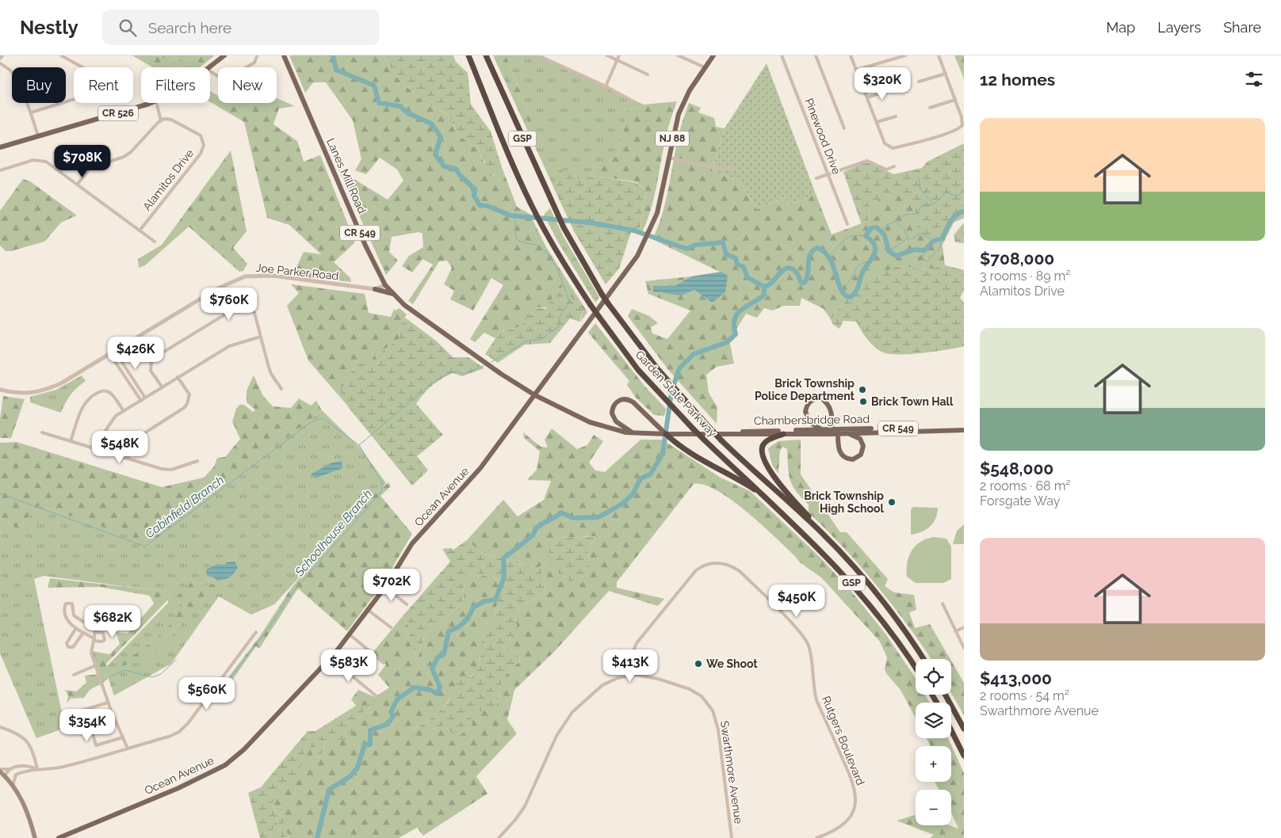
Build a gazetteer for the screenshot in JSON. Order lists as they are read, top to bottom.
{
  "streets": {
    "highway": ["GSP", "Garden State Parkway"],
    "main road": [
      "CR 526",
      "NJ 88",
      "Lanes Mill Road",
      "CR 549",
      "Chambersbridge Road",
      "Ocean Avenue"
    ],
    "street": [
      "Pinewood Drive",
      "Alamitos Drive",
      "Joe Parker Road",
      "Rutgers Boulevard",
      "Swarthmore Avenue"
    ]
  },
  "crossings": [
    ["Lanes Mill Road", "Joe Parker Road"],
    ["Lanes Mill Road", "Chambersbridge Road"],
    ["Lanes Mill Road", "Ocean Avenue"],
    ["Chambersbridge Road", "Ocean Avenue"],
    ["Rutgers Boulevard", "Swarthmore Avenue"]
  ],
  "water": ["Cabinfield Branch", "Schoolhouse Branch"],
  "places": [
    "Brick Township Police Department",
    "Brick Town Hall",
    "Brick Township High School",
    "We Shoot"
  ],
  "page": {
    "header": "Nestly",
    "search": "Search here",
    "nav": ["Map", "Layers", "Share"],
    "heading": "12 homes",
    "price": [
      "$320K",
      "$708K",
      "$760K",
      "$426K",
      "$548K",
      "$702K",
      "$450K",
      "$682K",
      "$583K",
      "$413K",
      "$560K",
      "$354K"
    ],
    "chip": [
      "Buy",
      "Rent",
      "Filters",
      "New"
    ],
    "list": [
      {
        "name": "$708,000",
        "note": "3 rooms · 89 m² · Alamitos Drive"
      },
      {
        "name": "$548,000",
        "note": "2 rooms · 68 m² · Forsgate Way"
      },
      {
        "name": "$413,000",
        "note": "2 rooms · 54 m² · Swarthmore Avenue"
      }
    ],
    "map_buttons": ["+", "−"]
  }
}
